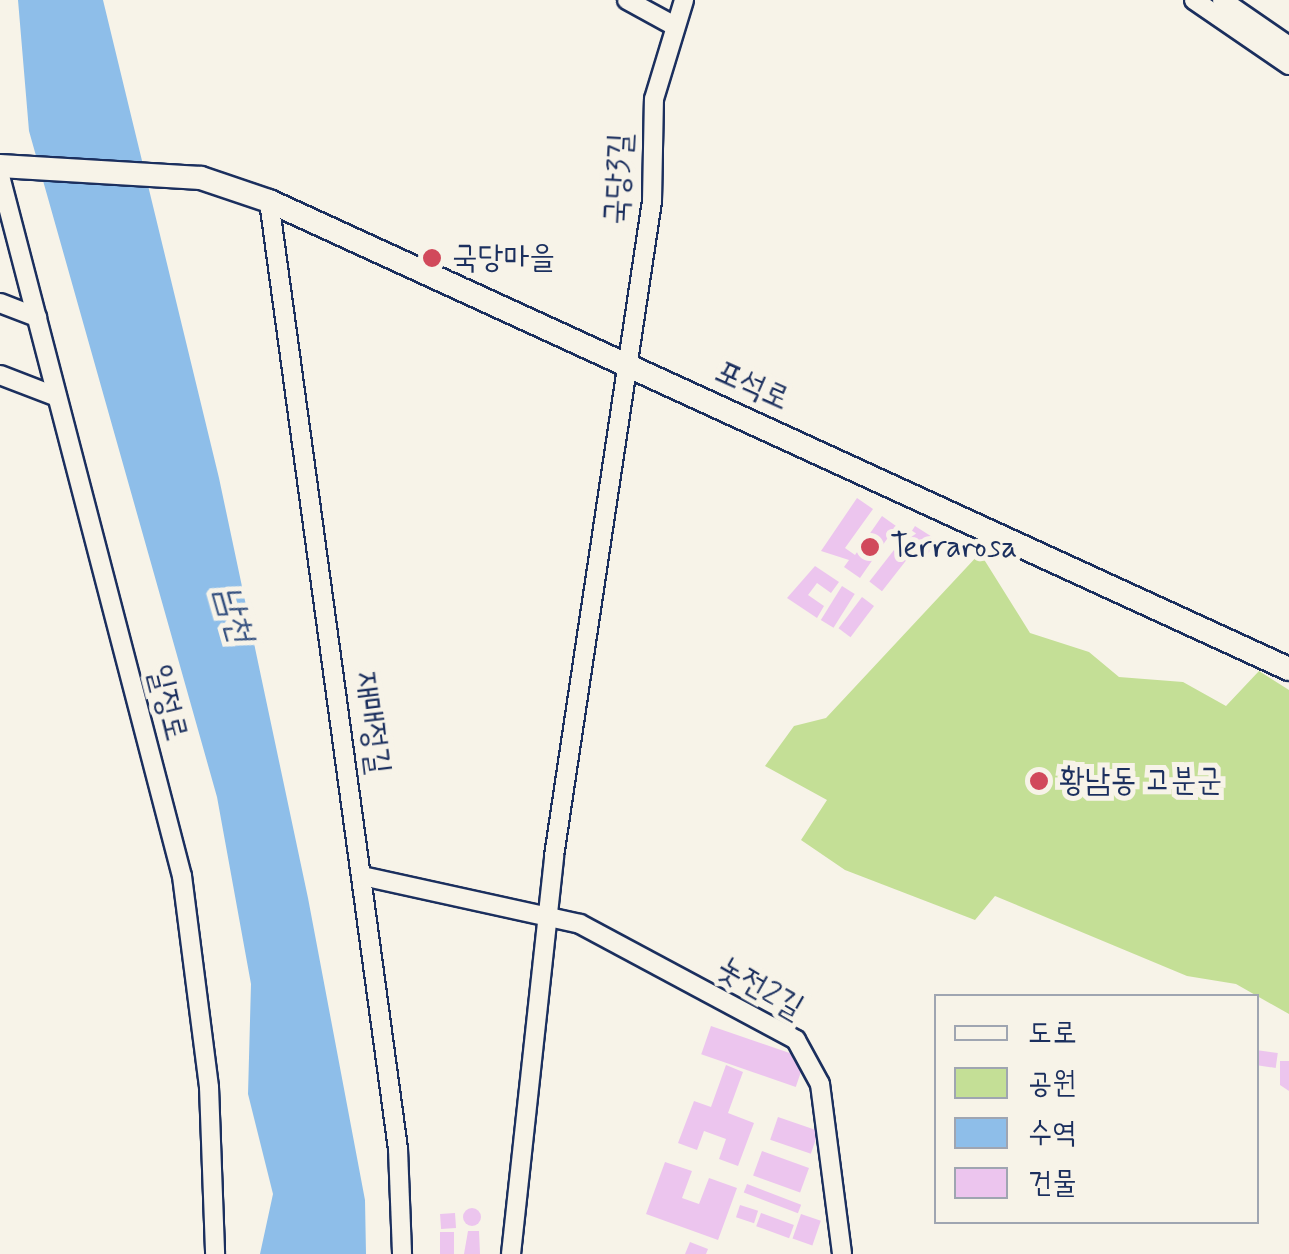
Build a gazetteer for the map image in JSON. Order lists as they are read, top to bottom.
{
  "streets": {
    "main road": ["포석로"],
    "street": [
      "국당3길",
      "일정로",
      "재매정길",
      "놋전2길"
    ]
  },
  "crossings": [
    ["국당3길", "포석로"],
    ["국당3길", "놋전2길"],
    ["포석로", "재매정길"],
    ["재매정길", "놋전2길"]
  ],
  "water": ["남천"],
  "places": ["국당마을", "Terrarosa", "황남동 고분군"],
  "legend": [
    "도로",
    "공원",
    "수역",
    "건물"
  ]
}
